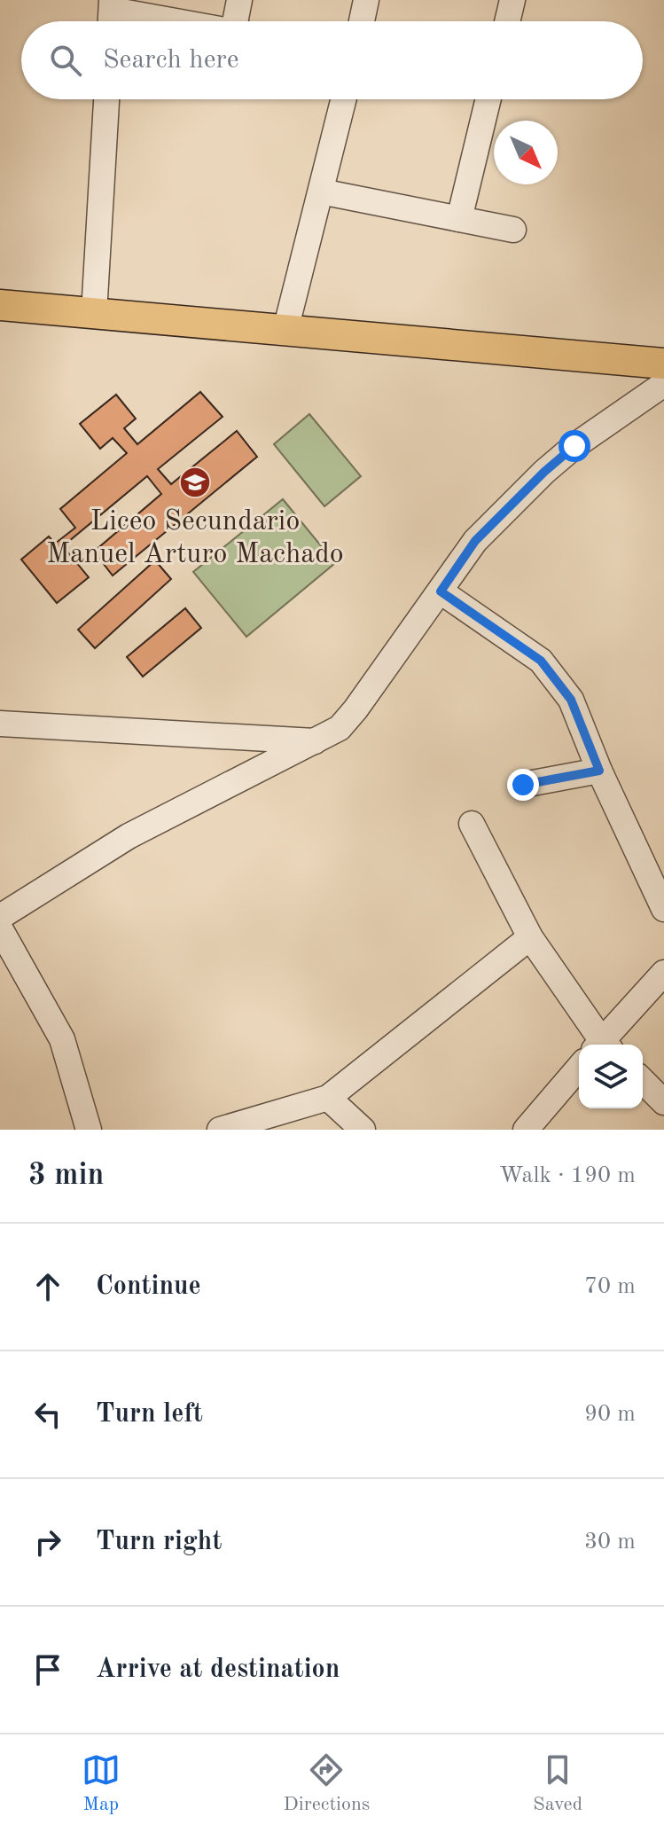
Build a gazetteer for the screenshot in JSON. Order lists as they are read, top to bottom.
{
  "places": {
    "school or university": ["Liceo Secundario Manuel Arturo Machado"]
  },
  "north": "bottom right",
  "page": {
    "search": "Search here",
    "heading": ["3 min", "Walk · 190 m"],
    "list": [
      ["Continue", "70 m"],
      ["Turn left", "90 m"],
      ["Turn right", "30 m"],
      "Arrive at destination"
    ],
    "nav": ["Map", "Directions", "Saved"]
  }
}
